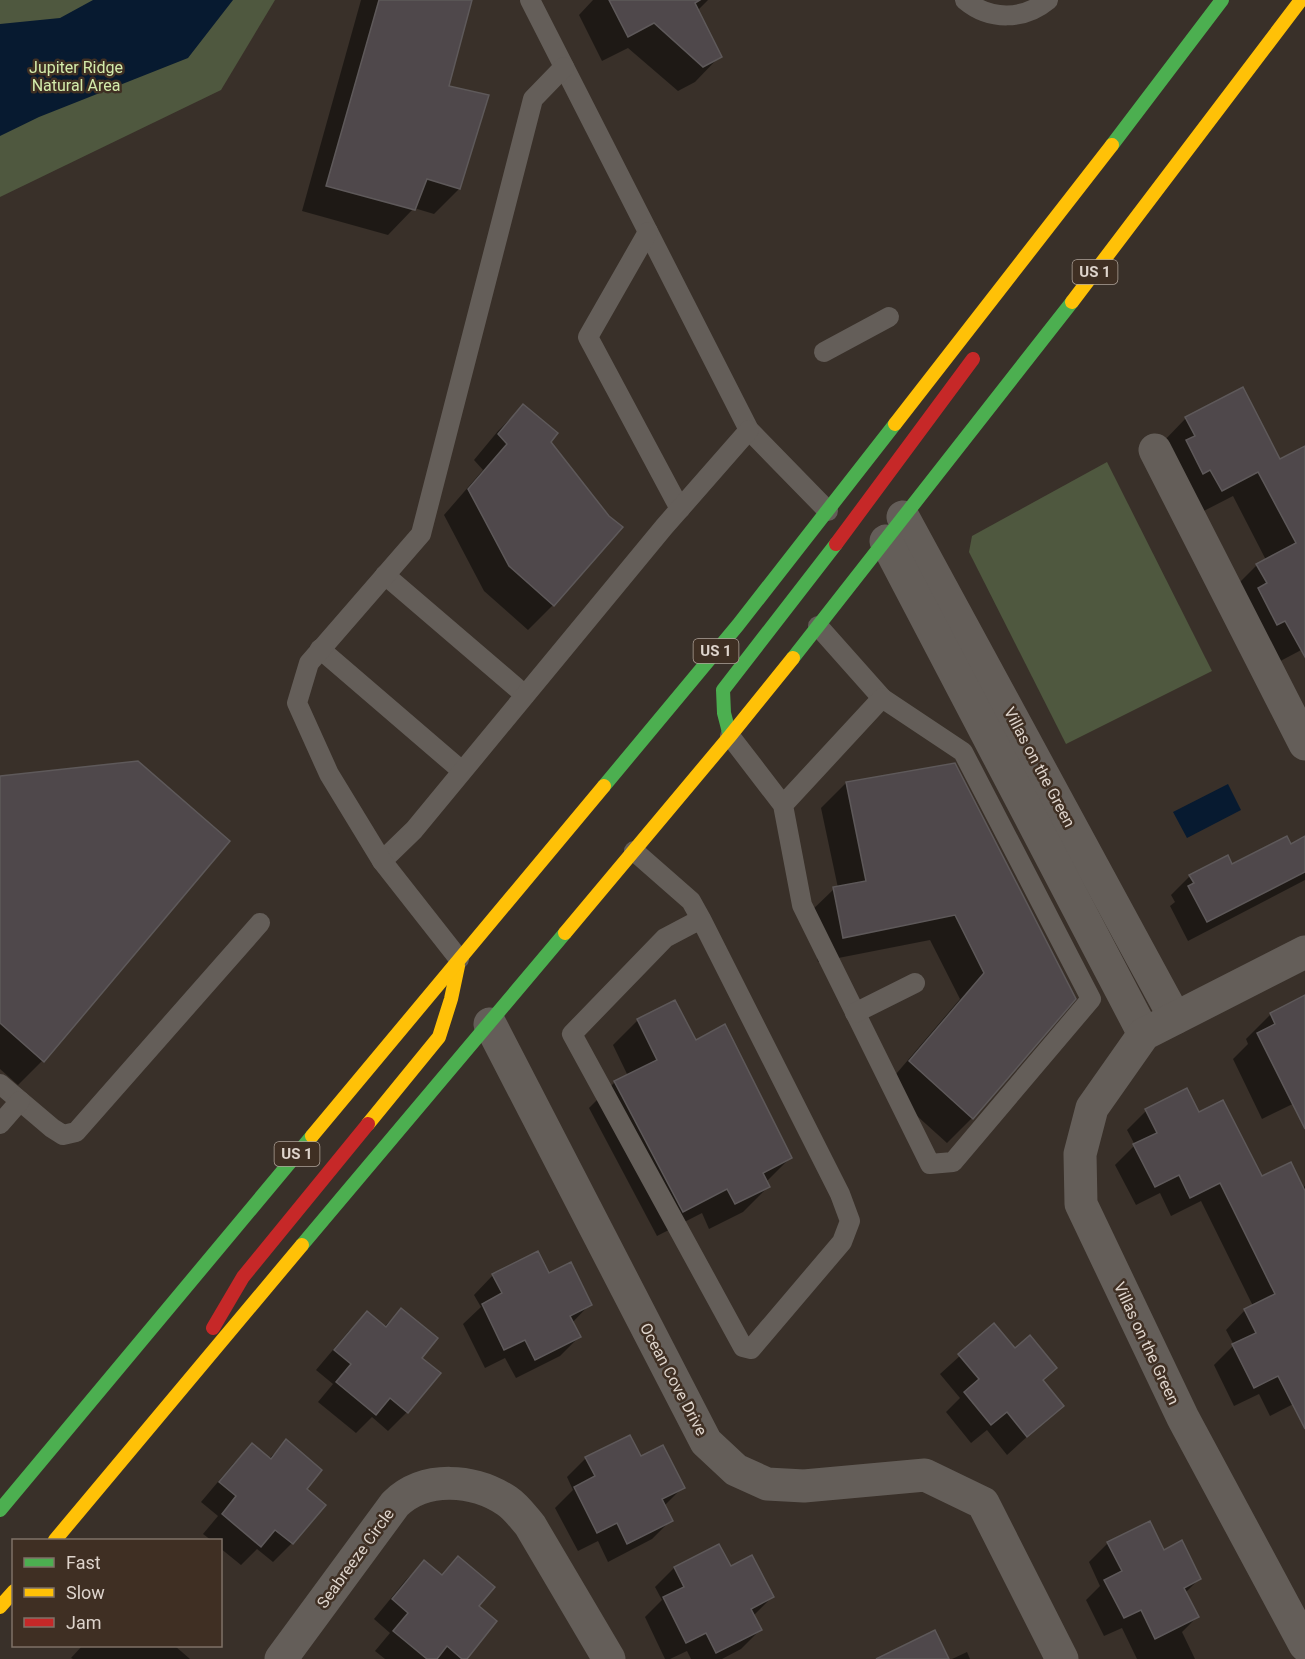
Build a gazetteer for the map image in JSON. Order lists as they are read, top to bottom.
{
  "streets": {
    "main road": ["US 1"],
    "street": ["Villas on the Green", "Ocean Cove Drive", "Seabreeze Circle"]
  },
  "crossings": [
    ["US 1", "Villas on the Green"],
    ["US 1", "Ocean Cove Drive"]
  ],
  "parks": ["Jupiter Ridge Natural Area"],
  "legend": ["Fast", "Slow", "Jam"]
}
